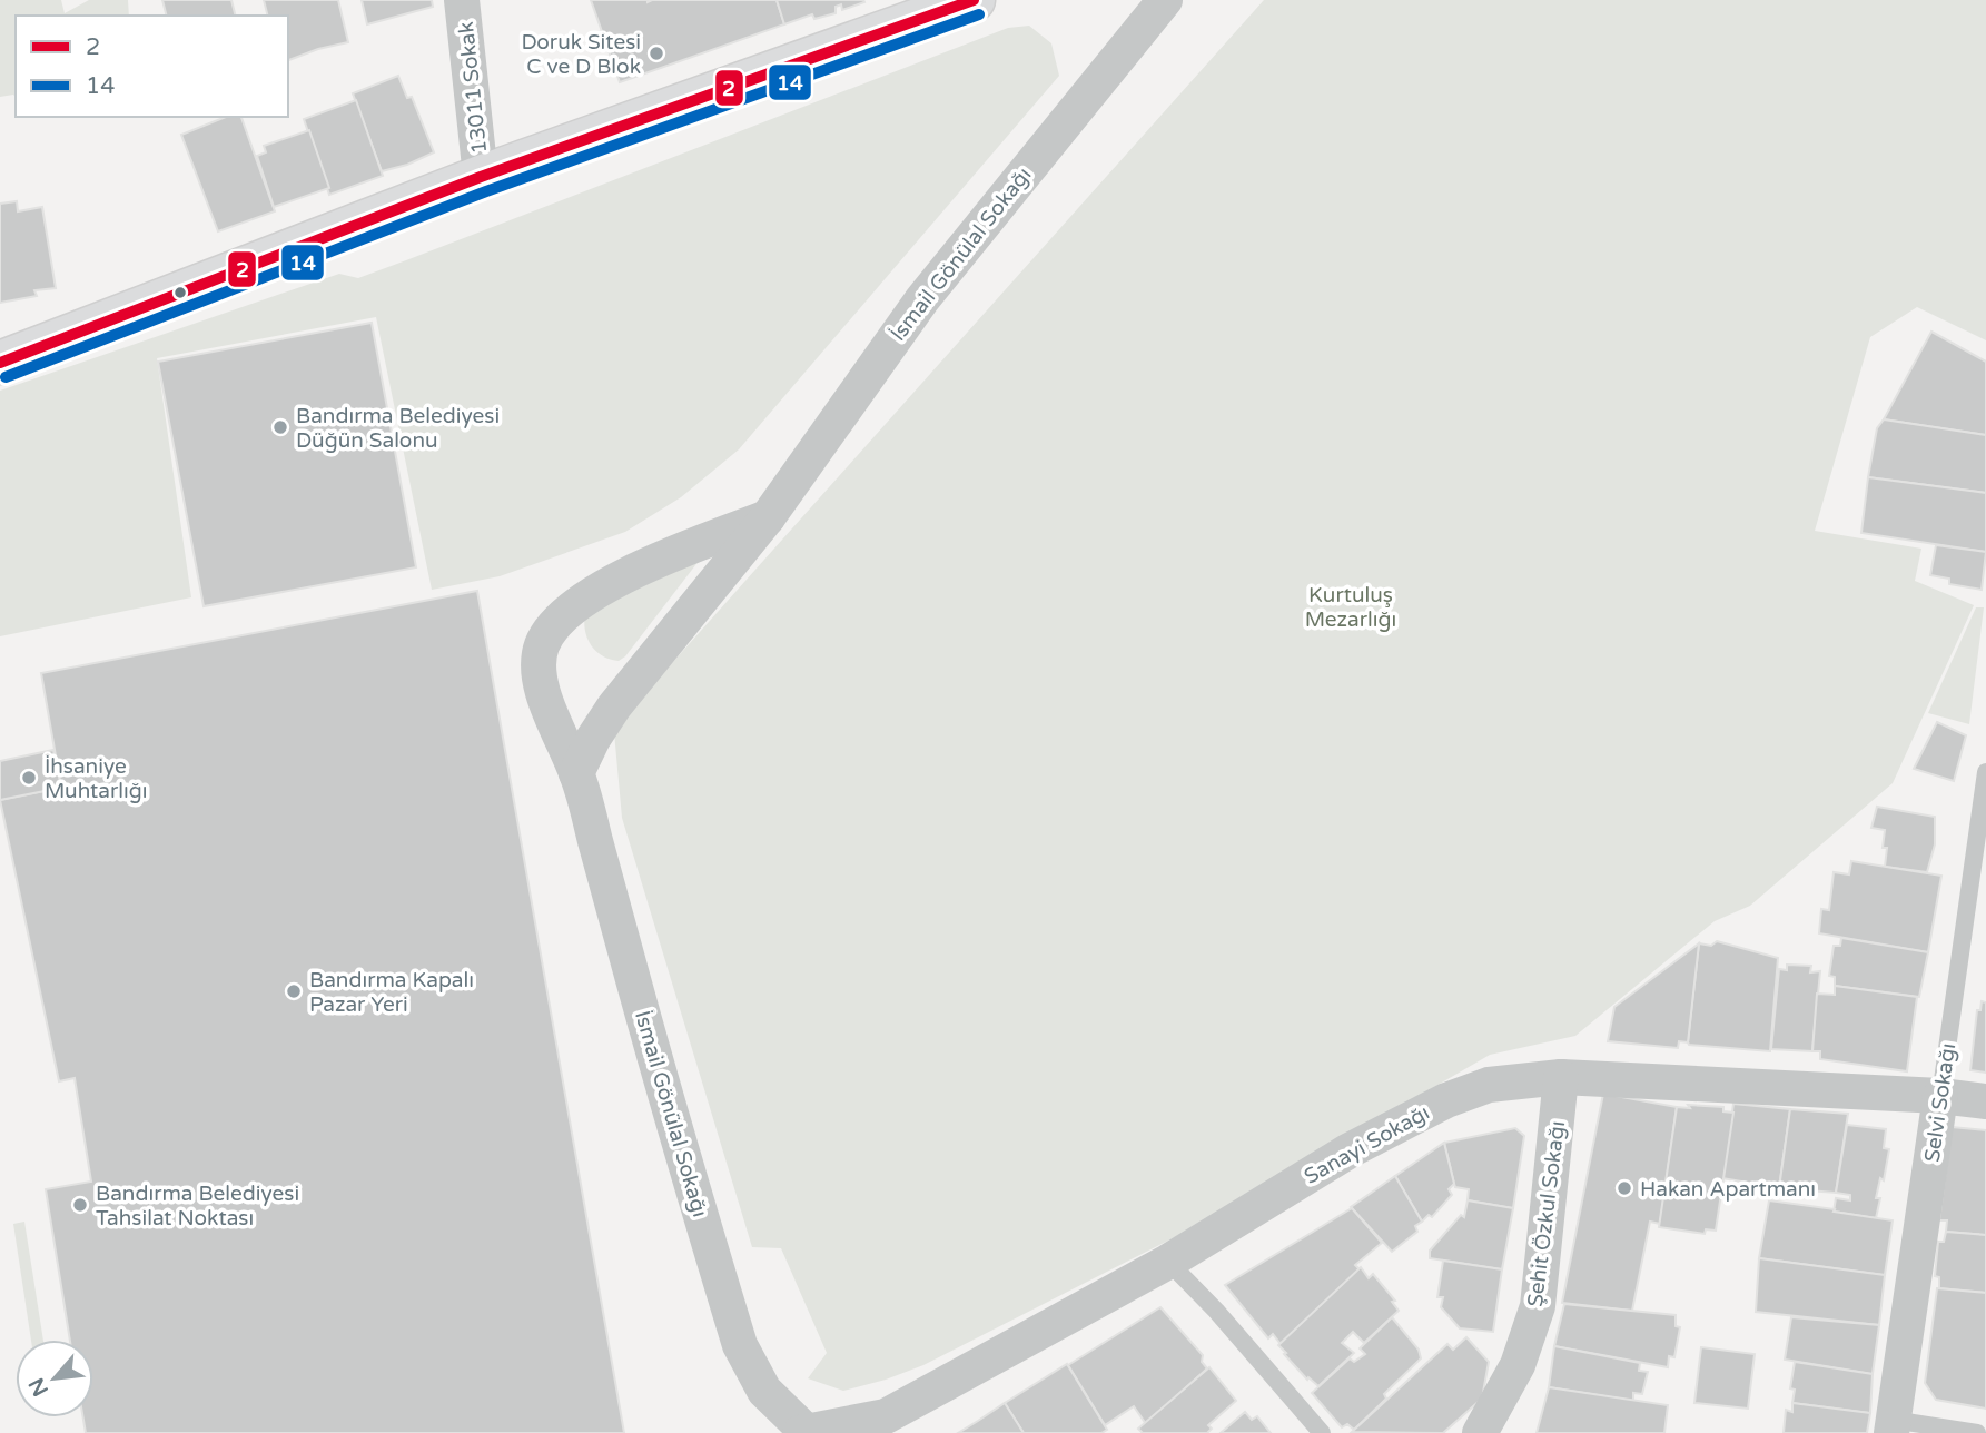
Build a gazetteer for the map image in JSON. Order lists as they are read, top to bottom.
{
  "streets": {
    "street": [
      "13011 Sokak",
      "İsmail Gönülal Sokağı",
      "Selvi Sokağı",
      "Sanayi Sokağı",
      "Şehit Özkul Sokağı"
    ]
  },
  "crossings": [
    ["İsmail Gönülal Sokağı", "Sanayi Sokağı"],
    ["Selvi Sokağı", "Sanayi Sokağı"],
    ["Sanayi Sokağı", "Şehit Özkul Sokağı"]
  ],
  "parks": ["Kurtuluş Mezarlığı"],
  "places": [
    "Doruk Sitesi C ve D Blok",
    "Bandırma Belediyesi Düğün Salonu",
    "İhsaniye Muhtarlığı",
    "Bandırma Kapalı Pazar Yeri",
    "Hakan Apartmanı",
    "Bandırma Belediyesi Tahsilat Noktası"
  ],
  "lines": ["transit line 2", "transit line 14"],
  "legend": ["2", "14"],
  "north": "bottom left"
}
